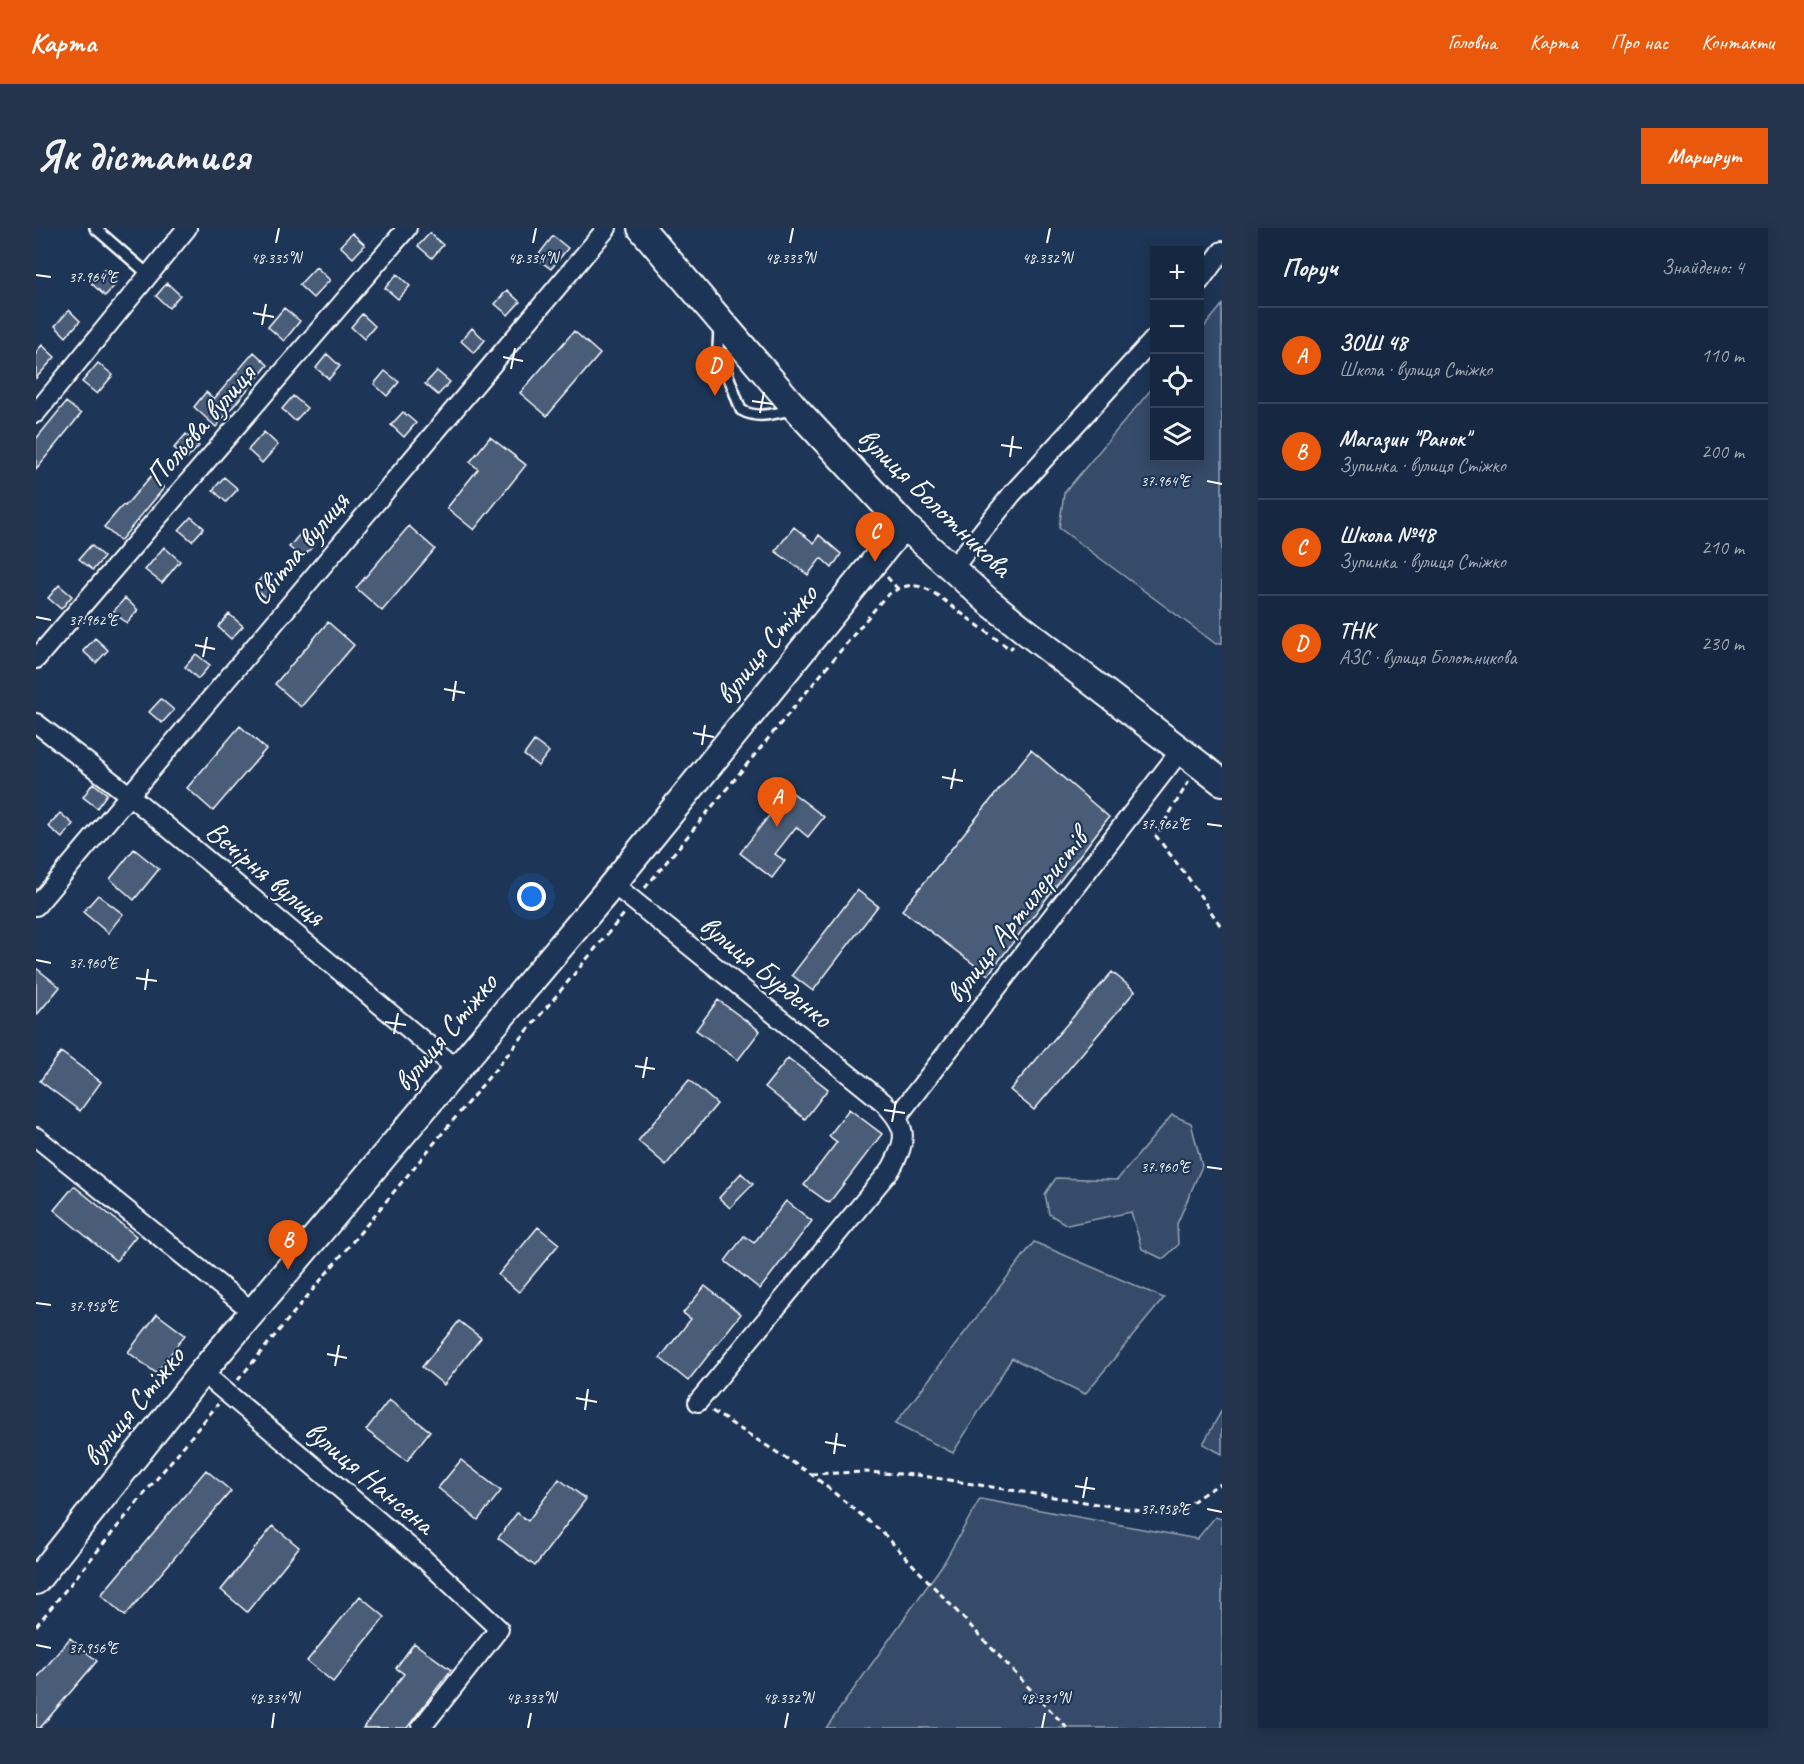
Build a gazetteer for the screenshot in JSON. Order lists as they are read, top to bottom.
{
  "streets": {
    "street": [
      "Польова вулиця",
      "вулиця Болотникова",
      "Світла вулиця",
      "вулиця Стіжко",
      "Вечірня вулиця",
      "вулиця Артилеристів",
      "вулиця Бурденко",
      "вулиця Нансена"
    ]
  },
  "crossings": [
    ["вулиця Болотникова", "вулиця Стіжко"],
    ["вулиця Болотникова", "вулиця Артилеристів"],
    ["Світла вулиця", "Вечірня вулиця"],
    ["вулиця Стіжко", "Вечірня вулиця"],
    ["вулиця Стіжко", "вулиця Бурденко"],
    ["вулиця Стіжко", "вулиця Нансена"],
    ["вулиця Артилеристів", "вулиця Бурденко"]
  ],
  "page": {
    "header": "Карта",
    "nav": [
      "Головна",
      "Карта",
      "Про нас",
      "Контакти"
    ],
    "buttons": "Маршрут",
    "title": "Як дістатися",
    "heading": ["Поруч", "Знайдено: 4"],
    "map_buttons": ["+", "−"],
    "list": [
      {
        "mark": "A",
        "name": "ЗОШ 48",
        "note": "Школа · вулиця Стіжко",
        "value": "110 m"
      },
      {
        "mark": "B",
        "name": "Магазин \"Ранок\"",
        "note": "Зупинка · вулиця Стіжко",
        "value": "200 m"
      },
      {
        "mark": "C",
        "name": "Школа №48",
        "note": "Зупинка · вулиця Стіжко",
        "value": "210 m"
      },
      {
        "mark": "D",
        "name": "ТНК",
        "note": "АЗС · вулиця Болотникова",
        "value": "230 m"
      }
    ],
    "pins": [
      "D",
      "C",
      "A",
      "B"
    ]
  },
  "coordinates": [
    "48.335°N",
    "48.334°N",
    "48.333°N",
    "48.332°N",
    "37.964°E",
    "37.962°E",
    "37.960°E",
    "37.958°E",
    "37.956°E",
    "48.331°N"
  ]
}
